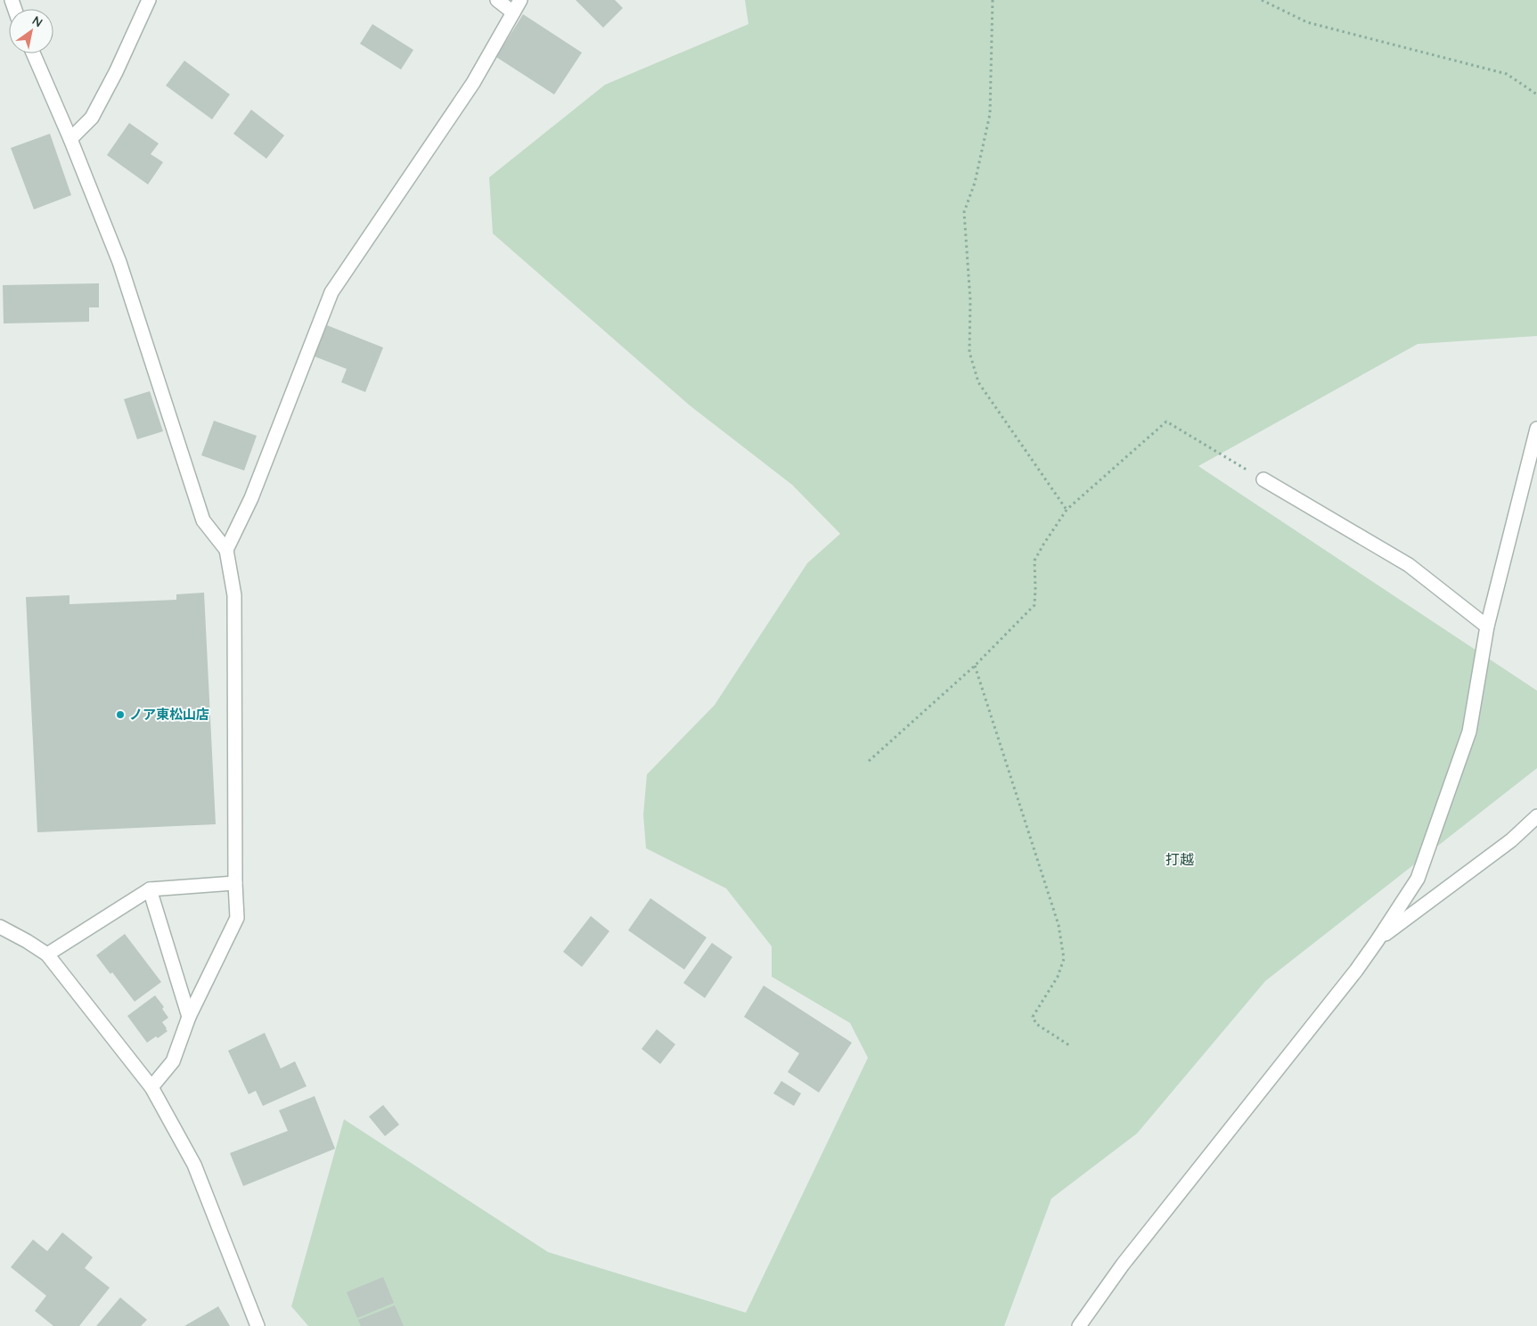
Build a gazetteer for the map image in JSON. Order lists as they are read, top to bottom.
{
  "districts": ["打越"],
  "places": ["ノア東松山店"],
  "north": "top right"
}
